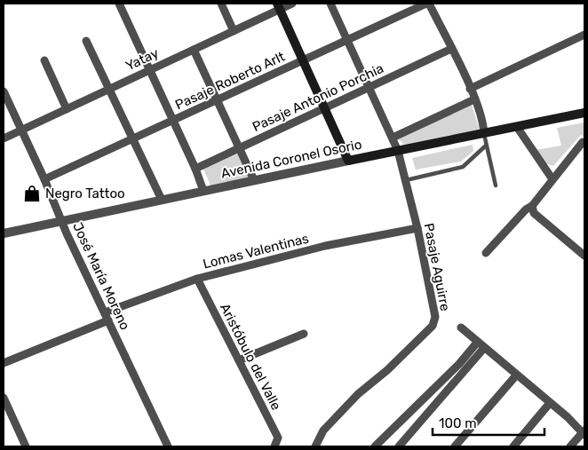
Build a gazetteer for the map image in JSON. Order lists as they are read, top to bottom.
{
  "streets": {
    "main road": ["Avenida Coronel Osorio"],
    "street": [
      "Yatay",
      "Pasaje Roberto Arlt",
      "Pasaje Antonio Porchia",
      "Lomas Valentinas",
      "Pasaje Aguirre",
      "José María Moreno",
      "Aristóbulo del Valle"
    ]
  },
  "crossings": [
    ["Yatay", "José María Moreno"],
    ["Pasaje Roberto Arlt", "Pasaje Aguirre"],
    ["Pasaje Roberto Arlt", "José María Moreno"],
    ["Pasaje Antonio Porchia", "Pasaje Aguirre"],
    ["Avenida Coronel Osorio", "Pasaje Aguirre"],
    ["Avenida Coronel Osorio", "José María Moreno"],
    ["Lomas Valentinas", "Pasaje Aguirre"],
    ["Lomas Valentinas", "José María Moreno"],
    ["Lomas Valentinas", "Aristóbulo del Valle"]
  ],
  "places": {
    "shop": ["Negro Tattoo"]
  },
  "scale_bar": "100 m"
}
